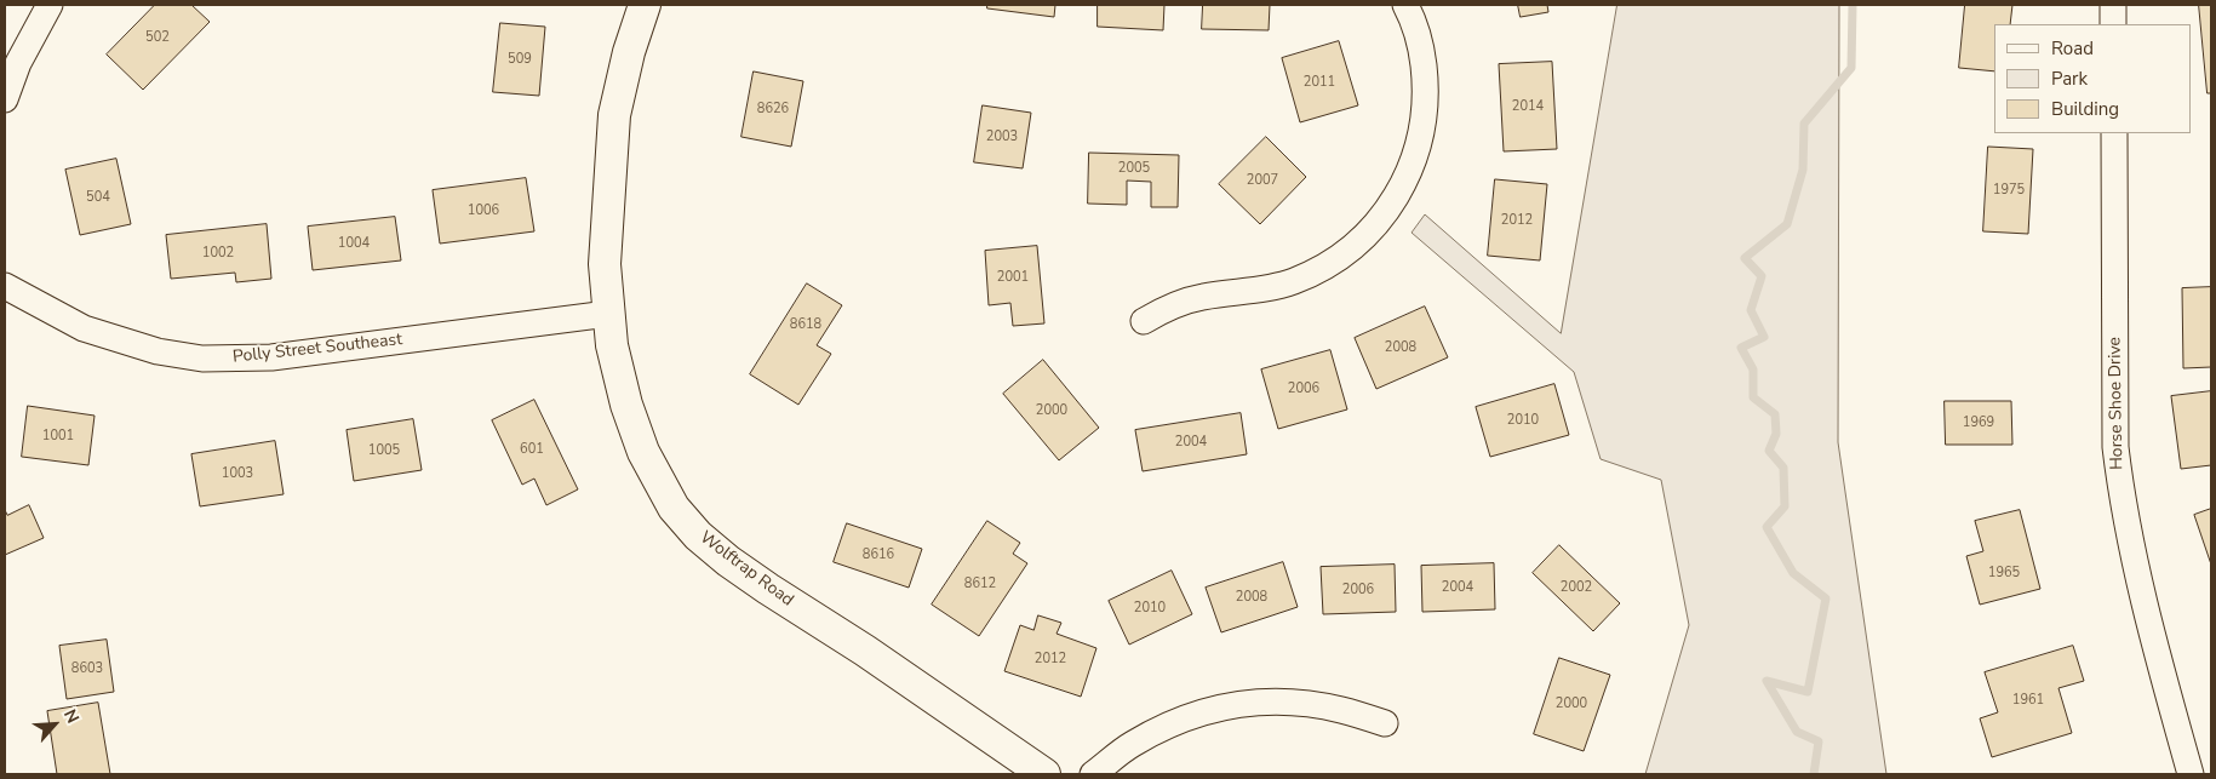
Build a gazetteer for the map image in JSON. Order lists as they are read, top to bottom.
{
  "streets": {
    "street": ["Polly Street Southeast", "Horse Shoe Drive", "Wolftrap Road"]
  },
  "crossings": [
    ["Polly Street Southeast", "Wolftrap Road"]
  ],
  "house_numbers": [
    "502",
    "509",
    "2011",
    "2014",
    "8626",
    "2003",
    "2005",
    "2007",
    "1975",
    "504",
    "1006",
    "2012",
    "1004",
    "1002",
    "2001",
    "8618",
    "2008",
    "2006",
    "2000",
    "2010",
    "1969",
    "1001",
    "2004",
    "601",
    "1005",
    "1003",
    "8616",
    "1965",
    "8612",
    "2004",
    "2002",
    "2006",
    "2008",
    "2010",
    "2012",
    "8603",
    "1961",
    "2000"
  ],
  "legend": ["Road", "Park", "Building"],
  "north": "top right"
}
